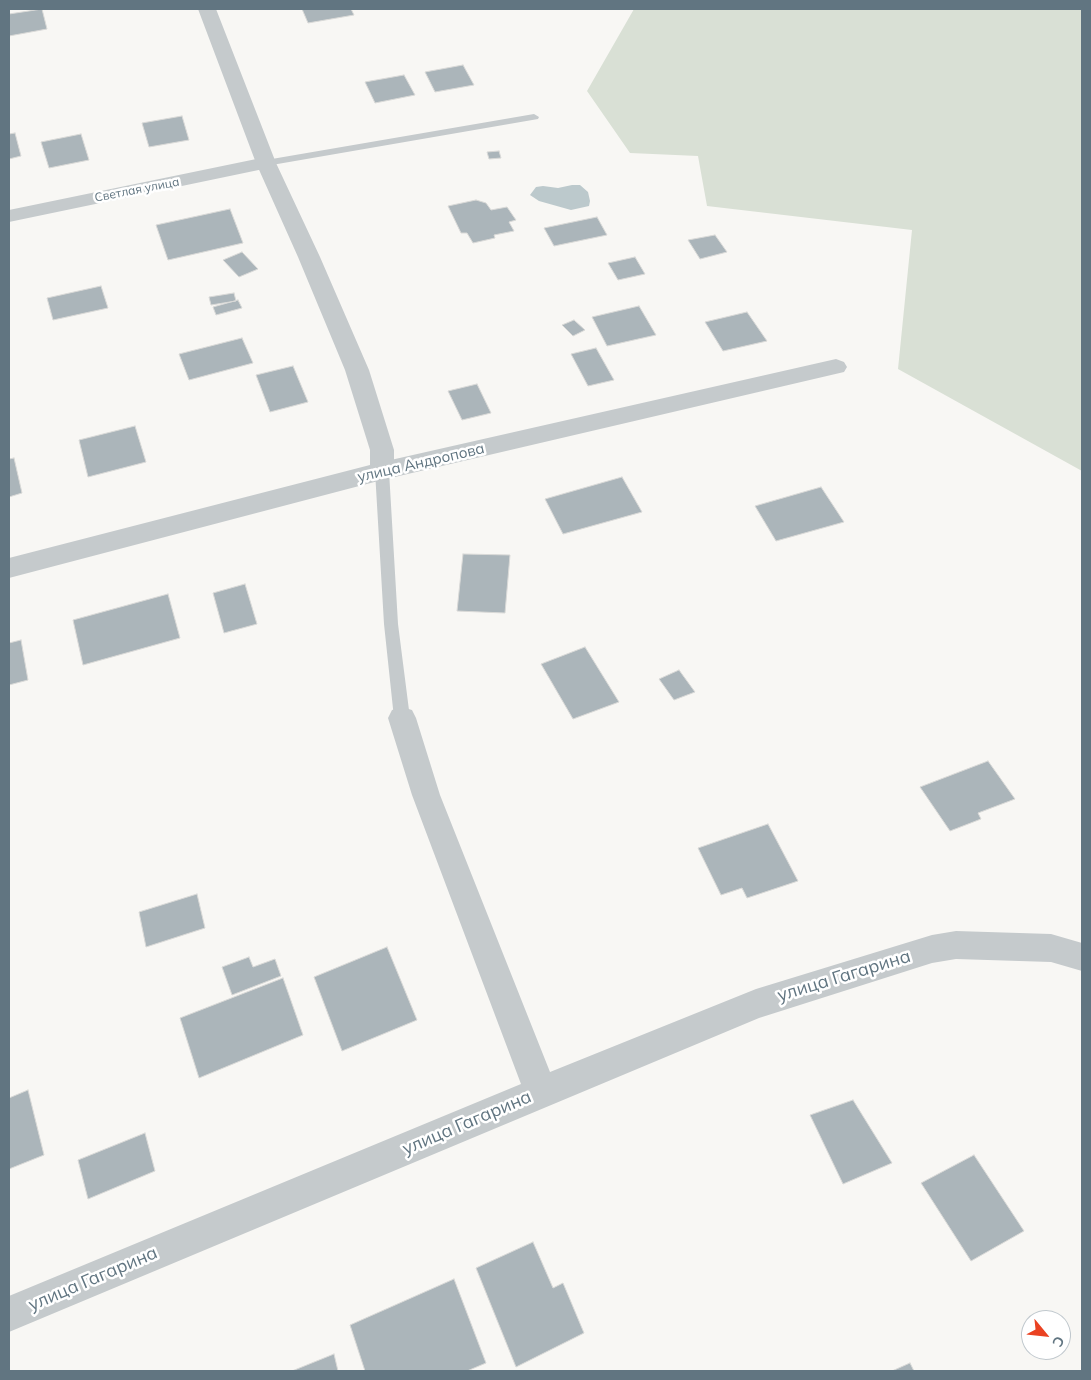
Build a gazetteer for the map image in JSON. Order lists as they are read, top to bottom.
{
  "streets": {
    "street": ["Светлая улица", "улица Андропова", "улица Гагарина"]
  },
  "north": "bottom right"
}
